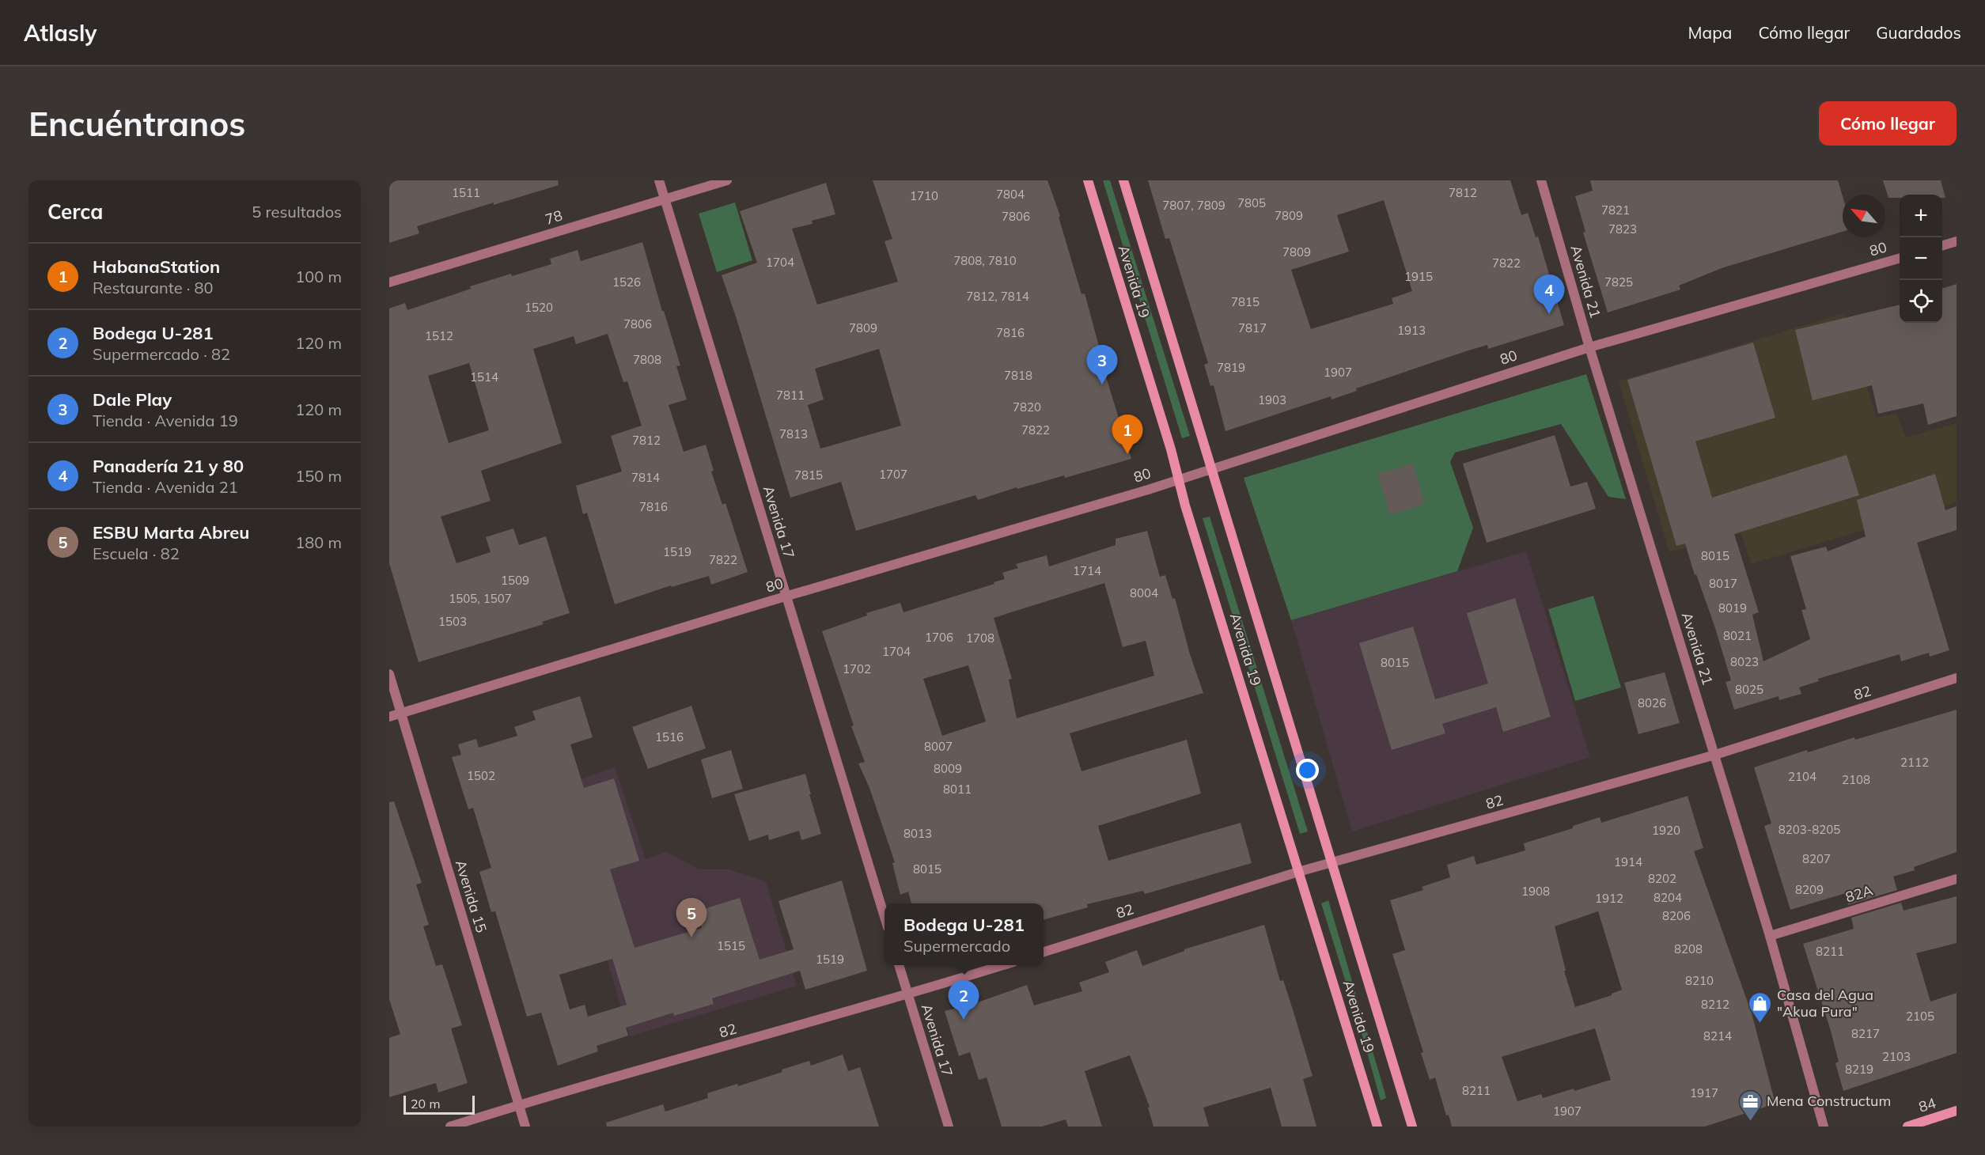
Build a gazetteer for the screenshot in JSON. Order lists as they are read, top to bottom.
{
  "streets": {
    "main road": ["Avenida 19", "84"],
    "street": [
      "78",
      "80",
      "Avenida 21",
      "Avenida 17",
      "82",
      "82A",
      "Avenida 15"
    ]
  },
  "crossings": [
    ["78", "Avenida 17"],
    ["80", "Avenida 19"],
    ["80", "Avenida 21"],
    ["80", "Avenida 17"],
    ["80", "Avenida 15"],
    ["Avenida 19", "82"],
    ["Avenida 21", "82"],
    ["Avenida 21", "82A"],
    ["Avenida 17", "82"],
    ["82", "Avenida 15"]
  ],
  "places": {
    "shop": ["Casa del Agua \"Akua Pura\""],
    "office": ["Mena Constructum"]
  },
  "house_numbers": [
    "1511",
    "7812",
    "7804",
    "1710",
    "7805",
    "7807, 7809",
    "7821",
    "7809",
    "7806",
    "7823",
    "7809",
    "7808, 7810",
    "1704",
    "7822",
    "1915",
    "1526",
    "7825",
    "7812, 7814",
    "7815",
    "1520",
    "7806",
    "7809",
    "7817",
    "1913",
    "7816",
    "1512",
    "7808",
    "7819",
    "1907",
    "7818",
    "1514",
    "7811",
    "1903",
    "7820",
    "7822",
    "7813",
    "7812",
    "1707",
    "7815",
    "7814",
    "7816",
    "1519",
    "8015",
    "7822",
    "1714",
    "1509",
    "8017",
    "8004",
    "1505, 1507",
    "8019",
    "1503",
    "8021",
    "1706",
    "1708",
    "1704",
    "8023",
    "8015",
    "1702",
    "8025",
    "8026",
    "1516",
    "8007",
    "2112",
    "8009",
    "1502",
    "2104",
    "2108",
    "8011",
    "8203-8205",
    "1920",
    "8013",
    "8207",
    "1914",
    "8015",
    "8202",
    "8209",
    "1908",
    "8204",
    "1912",
    "8206",
    "1515",
    "8208",
    "8211",
    "1519",
    "8210",
    "8212",
    "2105",
    "8217",
    "8214",
    "2103",
    "8219",
    "8211",
    "1917",
    "1907"
  ],
  "scale_bar": "20 m",
  "north": "top left",
  "page": {
    "header": "Atlasly",
    "nav": ["Mapa", "Cómo llegar", "Guardados"],
    "buttons": "Cómo llegar",
    "title": "Encuéntranos",
    "heading": ["Cerca", "5 resultados"],
    "map_buttons": ["+", "−"],
    "list": [
      {
        "mark": "1",
        "name": "HabanaStation",
        "note": "Restaurante · 80",
        "value": "100 m"
      },
      {
        "mark": "2",
        "name": "Bodega U-281",
        "note": "Supermercado · 82",
        "value": "120 m"
      },
      {
        "mark": "3",
        "name": "Dale Play",
        "note": "Tienda · Avenida 19",
        "value": "120 m"
      },
      {
        "mark": "4",
        "name": "Panadería 21 y 80",
        "note": "Tienda · Avenida 21",
        "value": "150 m"
      },
      {
        "mark": "5",
        "name": "ESBU Marta Abreu",
        "note": "Escuela · 82",
        "value": "180 m"
      }
    ],
    "pins": [
      "4",
      "3",
      "1",
      "5",
      "2"
    ],
    "popup": ["Bodega U-281", "Supermercado"],
    "scale": "20 m"
  }
}
